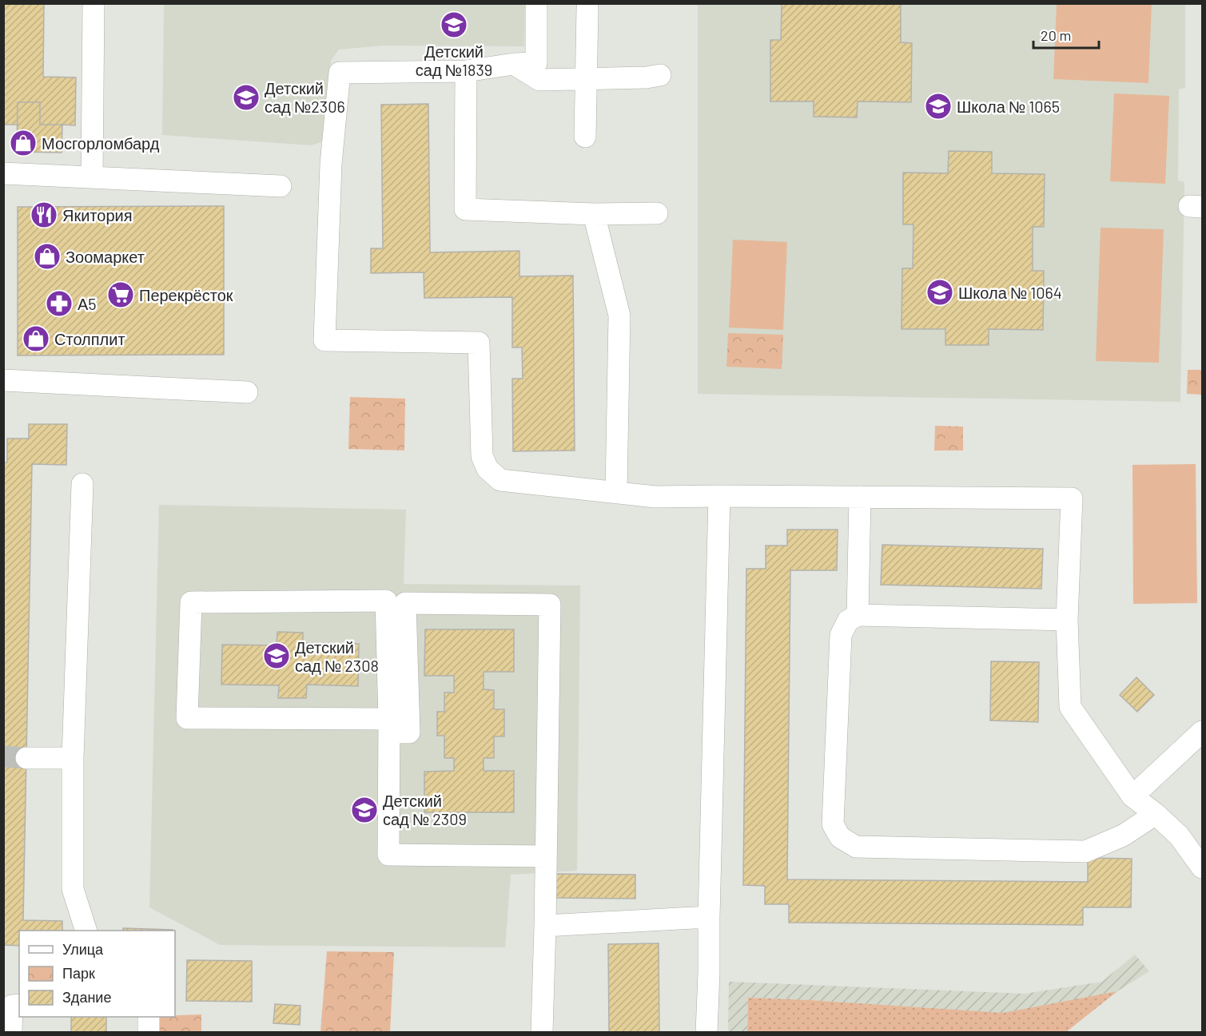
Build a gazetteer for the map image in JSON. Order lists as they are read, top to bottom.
{
  "places": {
    "school or university": [
      "Детский сад №1839",
      "Детский сад №2306",
      "Школа № 1065",
      "Школа № 1064",
      "Детский сад № 2308",
      "Детский сад № 2309"
    ],
    "shop": ["Мосгорломбард", "Зоомаркет", "Столплит"],
    "restaurant": ["Якитория"],
    "supermarket": ["Перекрёсток"],
    "pharmacy": ["А5"]
  },
  "legend": ["Улица", "Парк", "Здание"],
  "scale_bar": "20 m"
}
